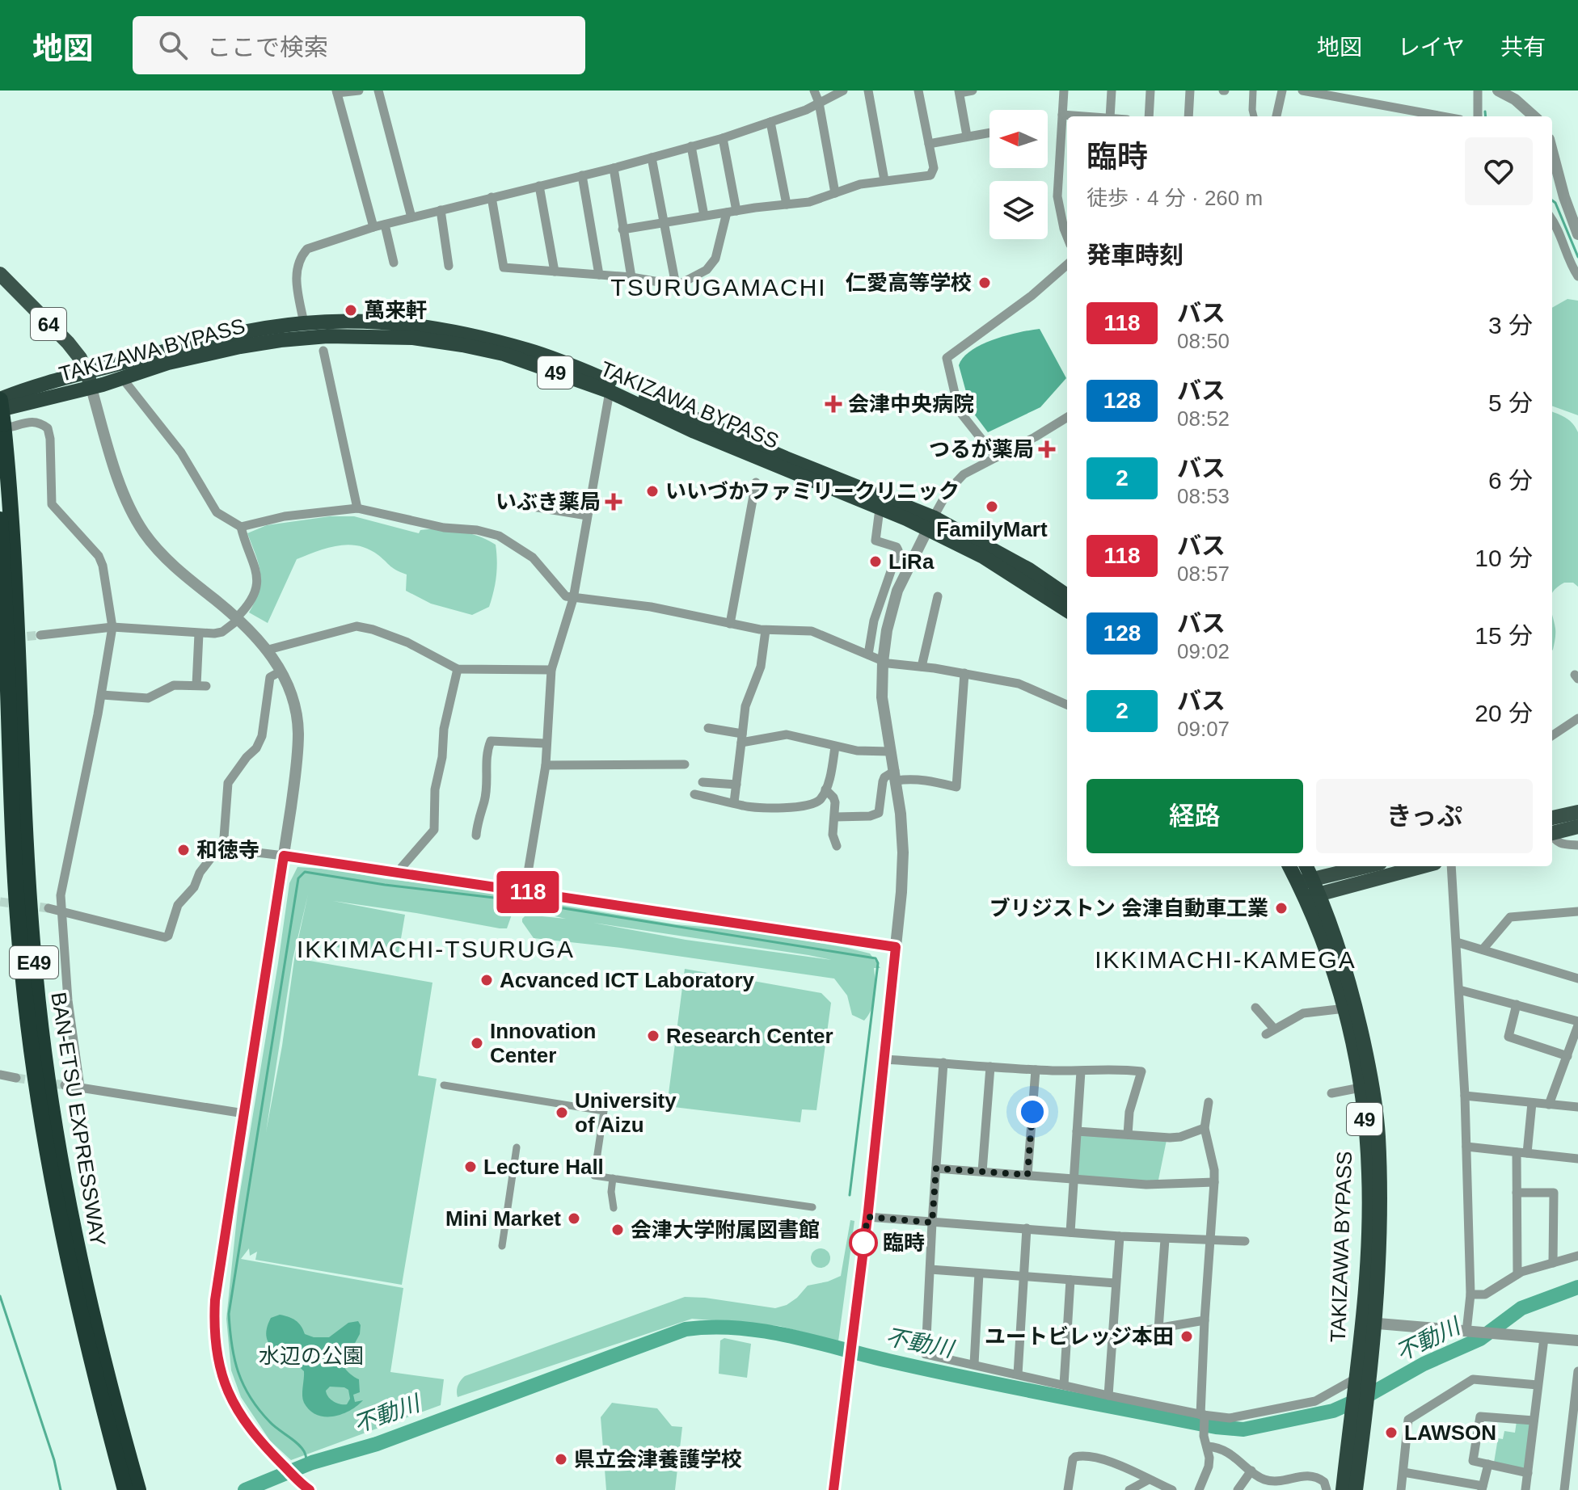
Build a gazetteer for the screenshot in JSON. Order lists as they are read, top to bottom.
{
  "streets": {
    "highway": [
      "TAKIZAWA BYPASS",
      "49",
      "E49",
      "BAN-ETSU EXPRESSWAY"
    ],
    "main road": ["64"]
  },
  "crossings": [
    ["64", "TAKIZAWA BYPASS"],
    ["TAKIZAWA BYPASS", "BAN-ETSU EXPRESSWAY"]
  ],
  "districts": ["TSURUGAMACHI", "IKKIMACHI-TSURUGA", "IKKIMACHI-KAMEGA"],
  "water": ["不動川"],
  "parks": ["水辺の公園"],
  "places": {
    "other": [
      "仁愛高等学校",
      "萬来軒",
      "いいづかファミリークリニック",
      "FamilyMart",
      "LiRa",
      "和徳寺",
      "ブリジストン 会津自動車工業",
      "Acvanced ICT Laboratory",
      "Research Center",
      "Innovation Center",
      "University of Aizu",
      "Lecture Hall",
      "Mini Market",
      "会津大学附属図書館",
      "臨時",
      "ユートビレッジ本田",
      "LAWSON",
      "県立会津養護学校"
    ],
    "health": ["会津中央病院", "つるが薬局", "いぶき薬局"]
  },
  "lines": ["bus line 118"],
  "north": "left",
  "page": {
    "header": "地図",
    "search": "ここで検索",
    "nav": ["地図", "レイヤ", "共有"],
    "on_map": "118",
    "heading": [
      ["臨時", "徒歩 · 4 分 · 260 m"],
      "発車時刻"
    ],
    "list": [
      {
        "mark": "118",
        "name": "バス",
        "note": "08:50",
        "value": "3 分"
      },
      {
        "mark": "128",
        "name": "バス",
        "note": "08:52",
        "value": "5 分"
      },
      {
        "mark": "2",
        "name": "バス",
        "note": "08:53",
        "value": "6 分"
      },
      {
        "mark": "118",
        "name": "バス",
        "note": "08:57",
        "value": "10 分"
      },
      {
        "mark": "128",
        "name": "バス",
        "note": "09:02",
        "value": "15 分"
      },
      {
        "mark": "2",
        "name": "バス",
        "note": "09:07",
        "value": "20 分"
      }
    ],
    "buttons": ["経路", "きっぷ"]
  }
}
